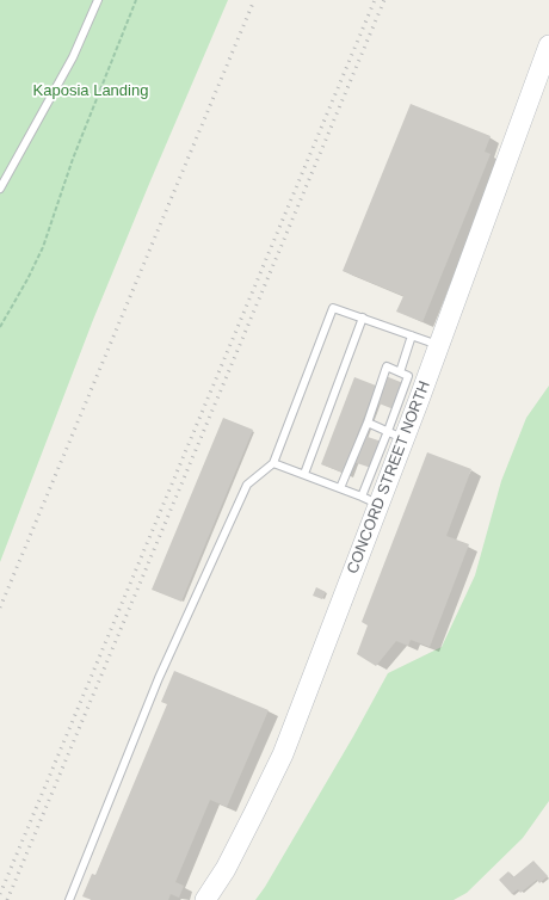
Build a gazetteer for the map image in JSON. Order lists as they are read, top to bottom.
{
  "streets": {
    "main road": ["CONCORD STREET NORTH"]
  },
  "parks": ["Kaposia Landing"]
}
